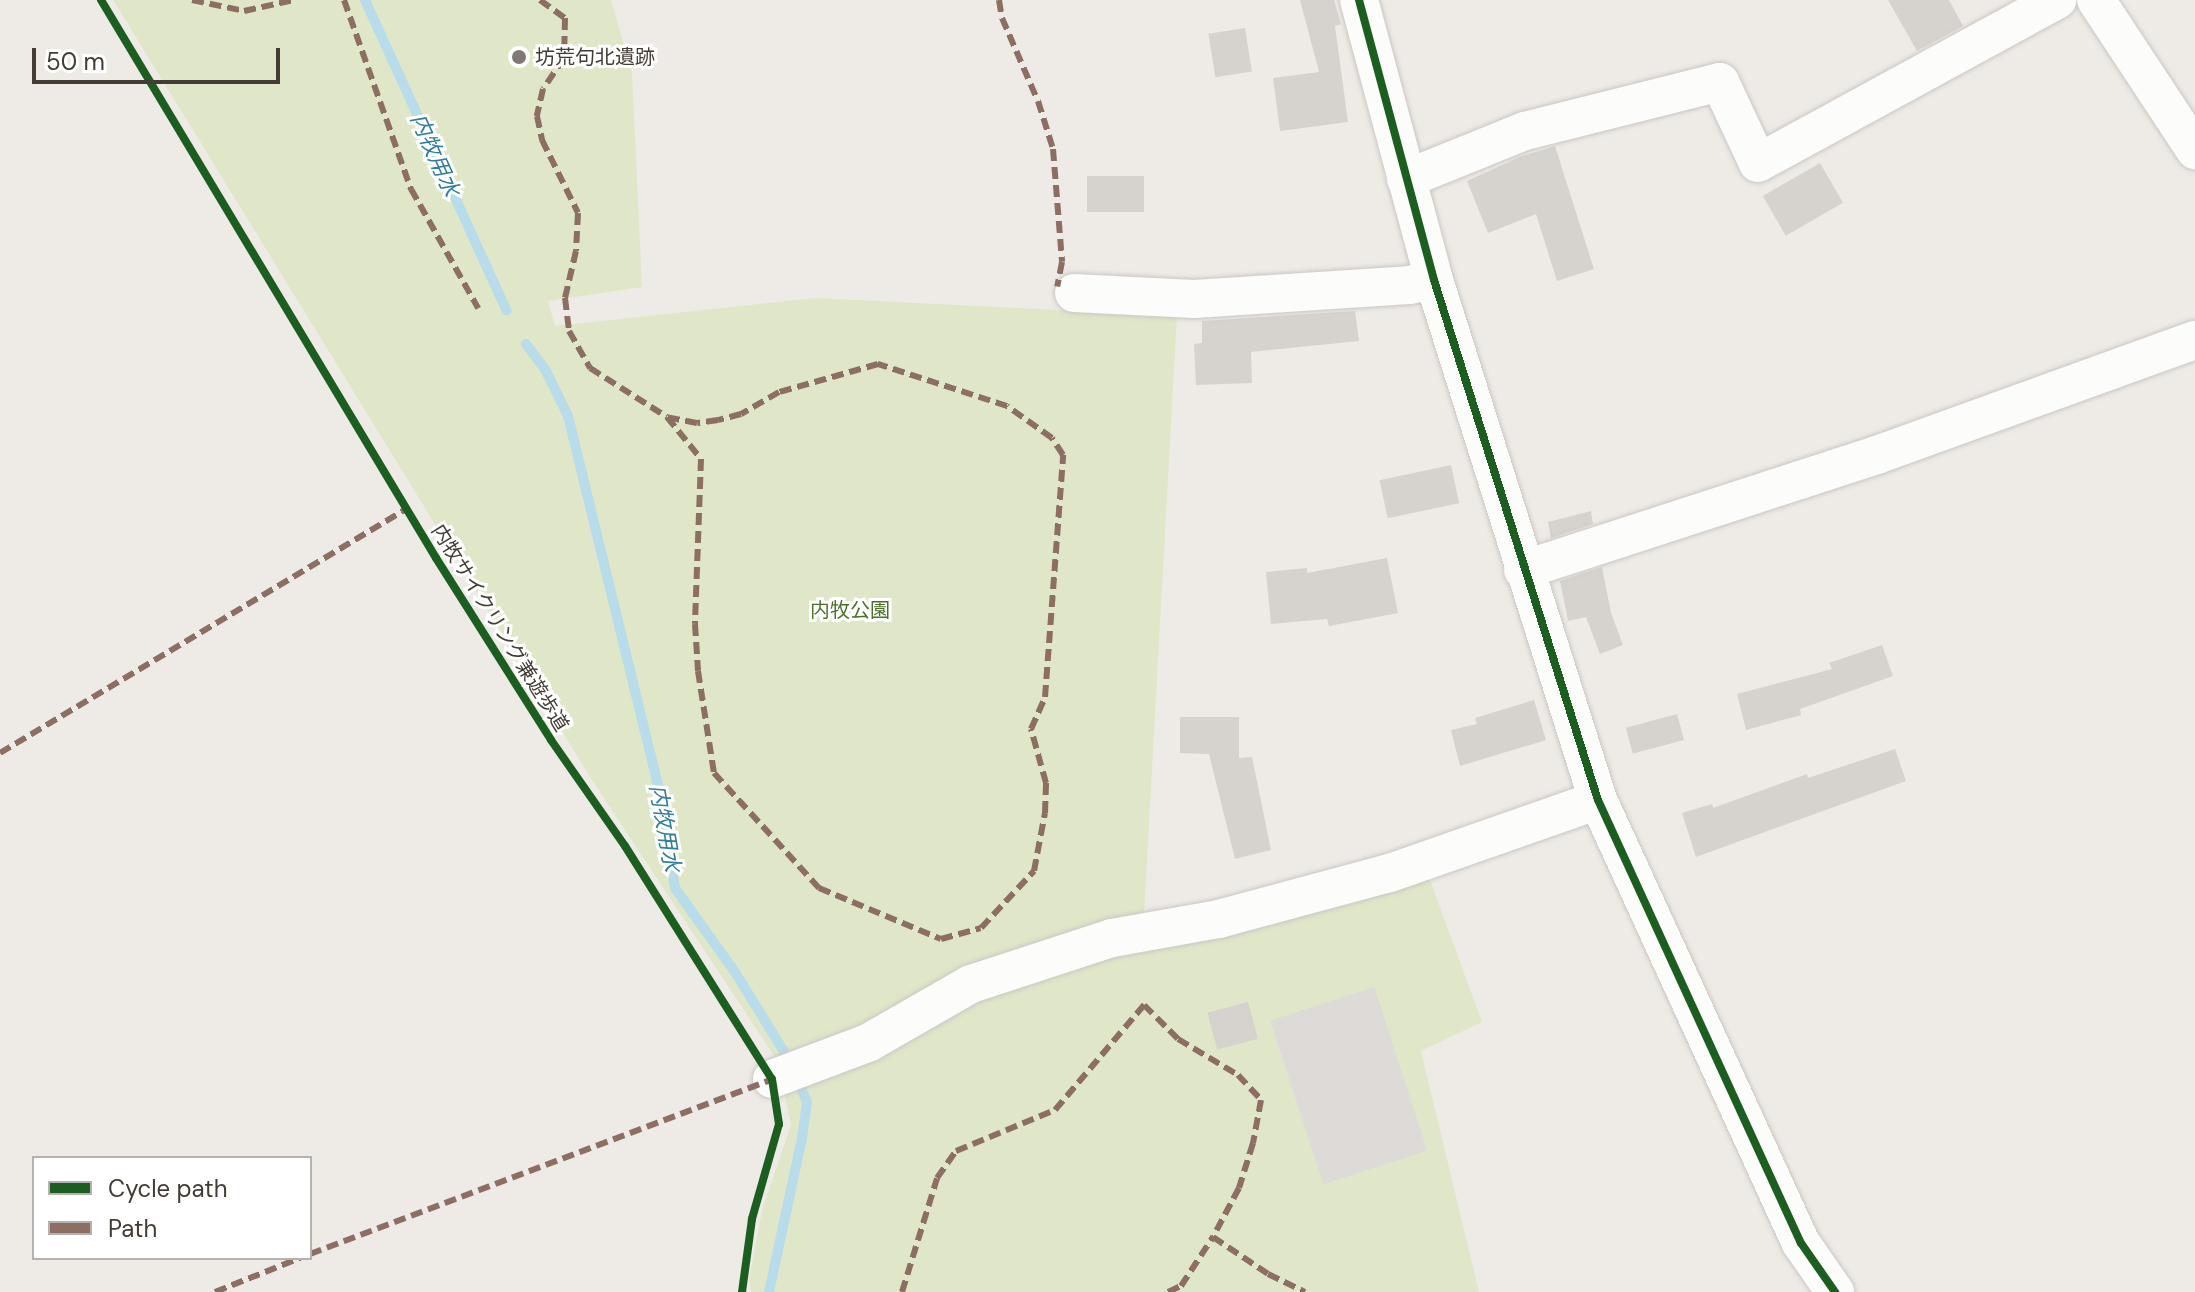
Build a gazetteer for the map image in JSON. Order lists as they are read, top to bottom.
{
  "streets": {
    "cycle path": ["内牧サイクリング兼遊歩道"]
  },
  "water": ["内牧用水"],
  "parks": ["内牧公園"],
  "places": ["坊荒句北遺跡"],
  "legend": ["Cycle path", "Path"],
  "scale_bar": "50 m"
}
